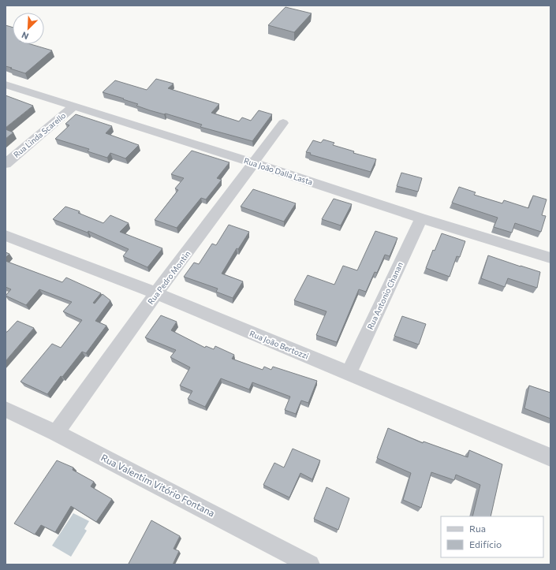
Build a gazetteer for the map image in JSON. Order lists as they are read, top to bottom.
{
  "streets": {
    "street": [
      "Rua Linda Scarello",
      "Rua João Dalla Lasta",
      "Rua Pedro Montin",
      "Rua Antonio Chanan",
      "Rua João Bertozzi",
      "Rua Valentim Vitório Fontana"
    ]
  },
  "crossings": [
    ["Rua Linda Scarello", "Rua João Dalla Lasta"],
    ["Rua João Dalla Lasta", "Rua Pedro Montin"],
    ["Rua João Dalla Lasta", "Rua Antonio Chanan"],
    ["Rua Pedro Montin", "Rua João Bertozzi"],
    ["Rua Pedro Montin", "Rua Valentim Vitório Fontana"],
    ["Rua Antonio Chanan", "Rua João Bertozzi"]
  ],
  "legend": ["Rua", "Edifício"],
  "north": "bottom left"
}
